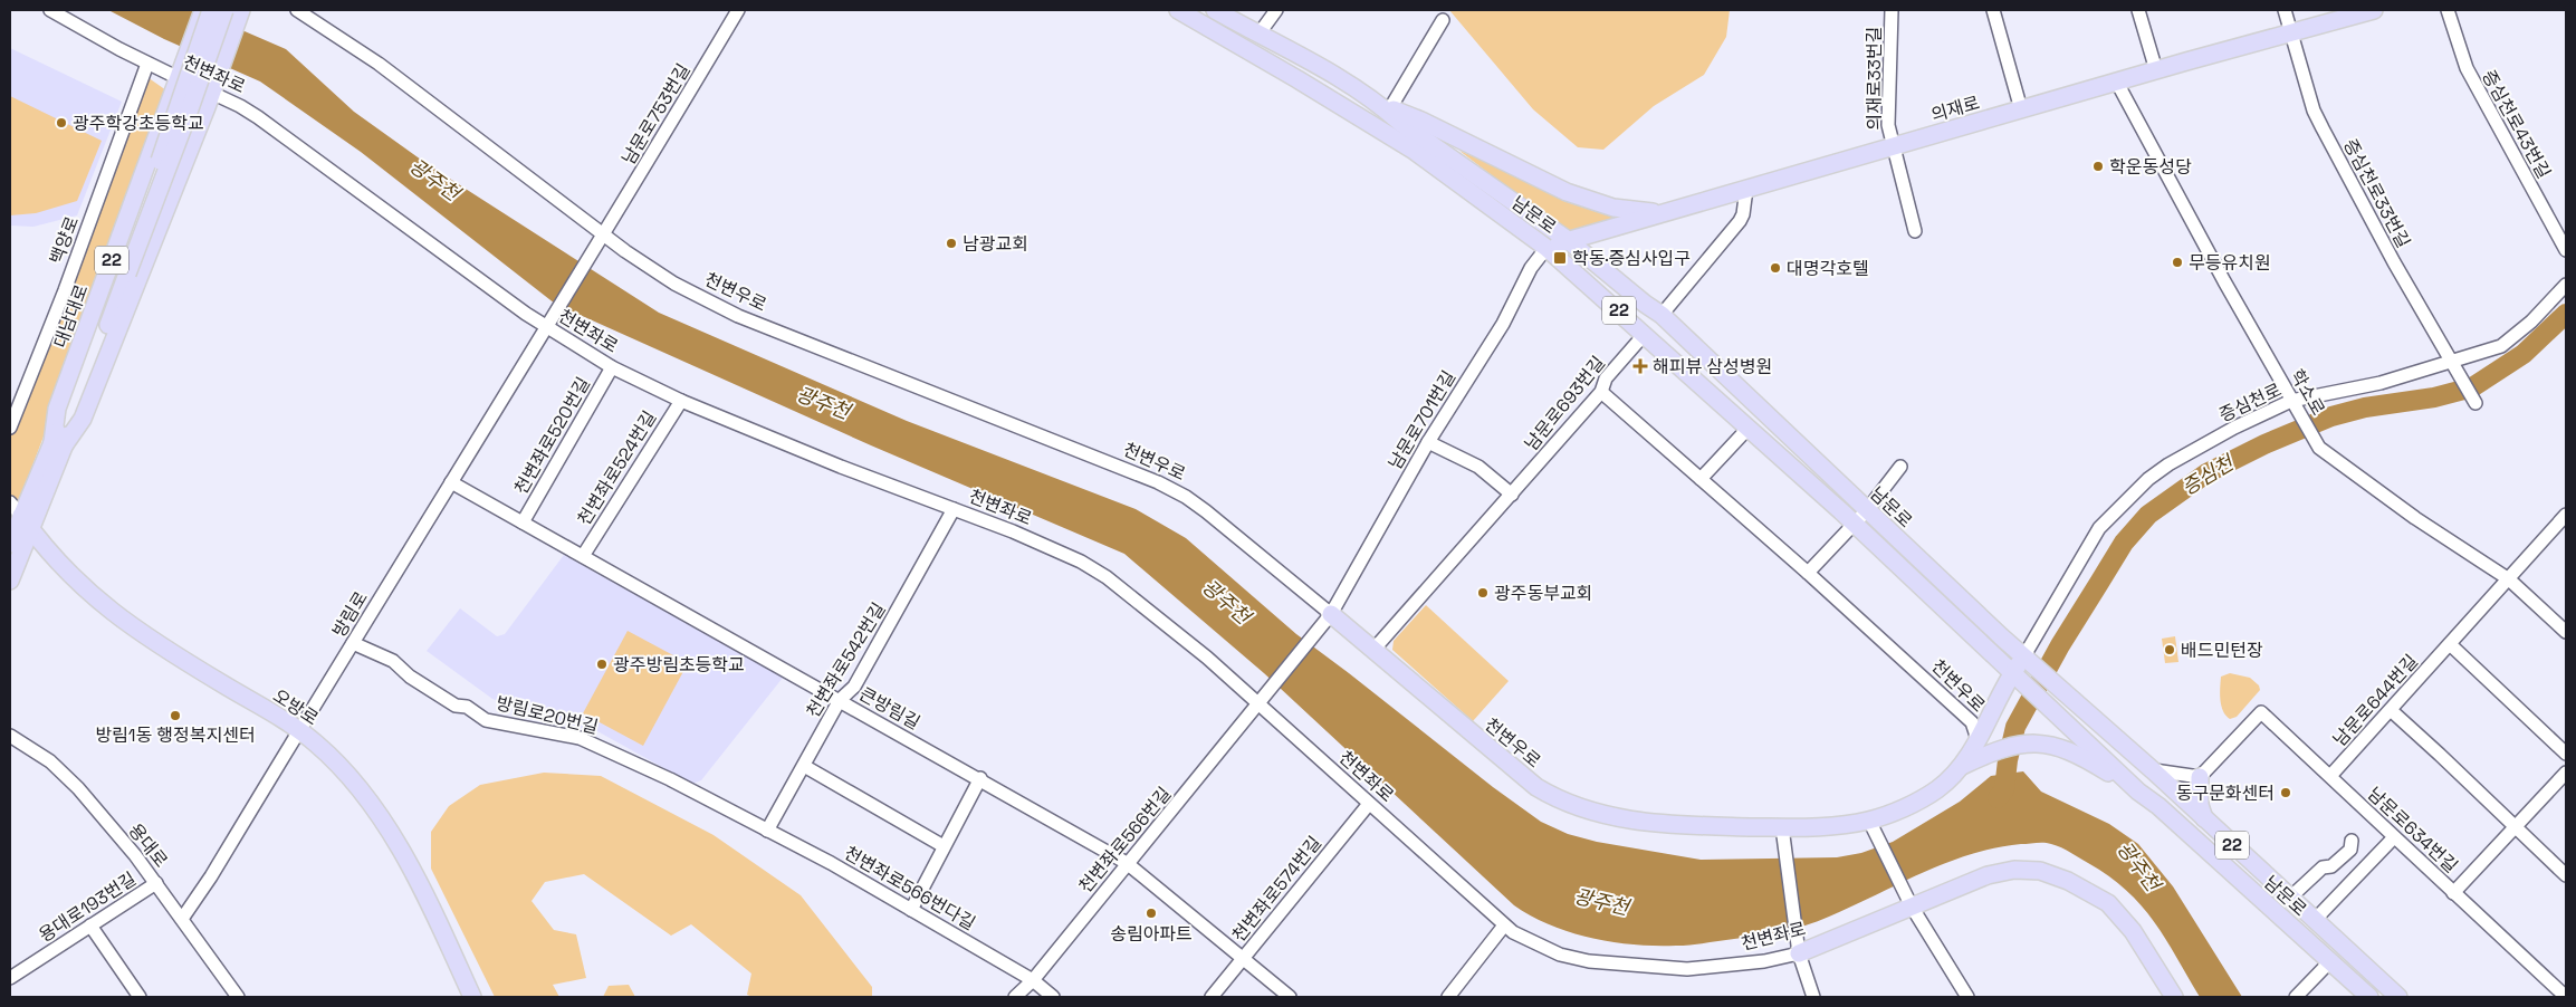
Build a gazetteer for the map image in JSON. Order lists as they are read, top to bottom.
{
  "streets": {
    "main road": [
      "천변좌로",
      "의재로",
      "남문로",
      "22",
      "천변우로",
      "대남대로",
      "오방로"
    ],
    "street": [
      "의재로33번길",
      "남문로753번길",
      "증심천로43번길",
      "증심천로33번길",
      "백양로",
      "학소로",
      "증심천로",
      "남문로693번길",
      "남문로701번길",
      "천변좌로520번길",
      "천변좌로524번길",
      "방림로",
      "천변좌로542번길",
      "남문로644번길",
      "큰방림길",
      "방림로20번길",
      "남문로634번길",
      "천변좌로566번길",
      "용대로",
      "천변좌로566번다길",
      "천변좌로574번길",
      "용대로193번길"
    ]
  },
  "crossings": [
    ["천변좌로", "남문로753번길"],
    ["천변좌로", "백양로"],
    ["천변좌로", "22"],
    ["천변좌로", "대남대로"],
    ["천변좌로", "남문로701번길"],
    ["천변좌로", "천변좌로520번길"],
    ["천변좌로", "천변좌로524번길"],
    ["천변좌로", "방림로"],
    ["천변좌로", "천변좌로542번길"],
    ["천변좌로", "천변좌로566번길"],
    ["천변좌로", "천변좌로574번길"],
    ["의재로33번길", "의재로"],
    ["의재로", "증심천로33번길"],
    ["의재로", "남문로"],
    ["의재로", "학소로"],
    ["의재로", "남문로701번길"],
    ["남문로753번길", "천변우로"],
    ["남문로753번길", "방림로"],
    ["증심천로33번길", "증심천로"],
    ["남문로", "천변우로"],
    ["남문로", "증심천로"],
    ["남문로", "남문로693번길"],
    ["남문로", "남문로701번길"],
    ["22", "대남대로"],
    ["천변우로", "증심천로"],
    ["천변우로", "남문로693번길"],
    ["천변우로", "남문로701번길"],
    ["대남대로", "오방로"],
    ["학소로", "증심천로"],
    ["학소로", "남문로644번길"],
    ["남문로701번길", "천변좌로566번길"],
    ["천변좌로520번길", "큰방림길"],
    ["천변좌로524번길", "큰방림길"],
    ["방림로", "오방로"],
    ["방림로", "큰방림길"],
    ["방림로", "방림로20번길"],
    ["방림로", "용대로"],
    ["천변좌로542번길", "큰방림길"],
    ["천변좌로542번길", "방림로20번길"],
    ["천변좌로542번길", "천변좌로566번다길"],
    ["남문로644번길", "남문로634번길"],
    ["큰방림길", "천변좌로566번길"],
    ["큰방림길", "천변좌로574번길"],
    ["방림로20번길", "천변좌로566번다길"],
    ["천변좌로566번길", "천변좌로566번다길"],
    ["용대로", "용대로193번길"]
  ],
  "water": ["광주천", "증심천"],
  "places": {
    "other": [
      "광주학강초등학교",
      "학운동성당",
      "남광교회",
      "무등유치원",
      "대명각호텔",
      "광주동부교회",
      "배드민턴장",
      "광주방림초등학교",
      "방림1동 행정복지센터",
      "동구문화센터",
      "송림아파트"
    ],
    "transit": ["학동·증심사입구"],
    "health": ["해피뷰 삼성병원"]
  }
}
